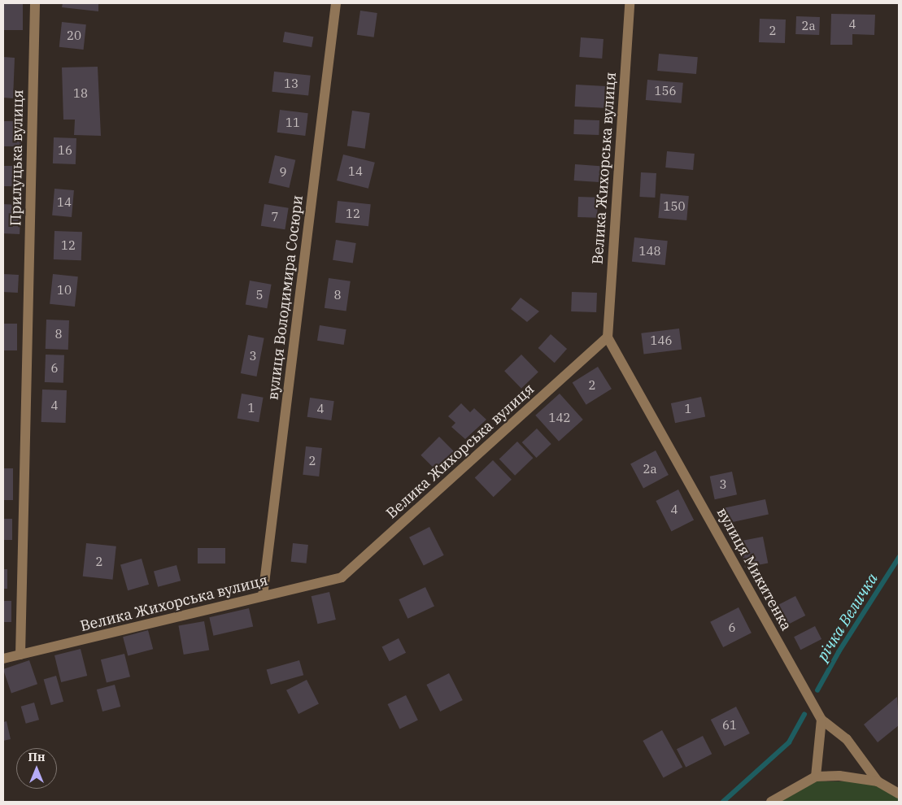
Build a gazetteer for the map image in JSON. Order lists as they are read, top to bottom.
{
  "streets": {
    "street": [
      "Прилуцька вулиця",
      "Велика Жихорська вулиця",
      "вулиця Володимира Сосюри",
      "вулиця Микитенка"
    ]
  },
  "crossings": [
    ["Прилуцька вулиця", "Велика Жихорська вулиця"],
    ["Велика Жихорська вулиця", "вулиця Володимира Сосюри"],
    ["Велика Жихорська вулиця", "вулиця Микитенка"]
  ],
  "water": ["річка Величка"],
  "house_numbers": [
    "4",
    "2а",
    "2",
    "20",
    "13",
    "156",
    "18",
    "11",
    "16",
    "14",
    "9",
    "14",
    "150",
    "12",
    "7",
    "12",
    "148",
    "10",
    "5",
    "8",
    "8",
    "146",
    "3",
    "6",
    "2",
    "4",
    "1",
    "4",
    "1",
    "142",
    "2",
    "2а",
    "3",
    "4",
    "2",
    "6",
    "61"
  ],
  "north": "top"
}
